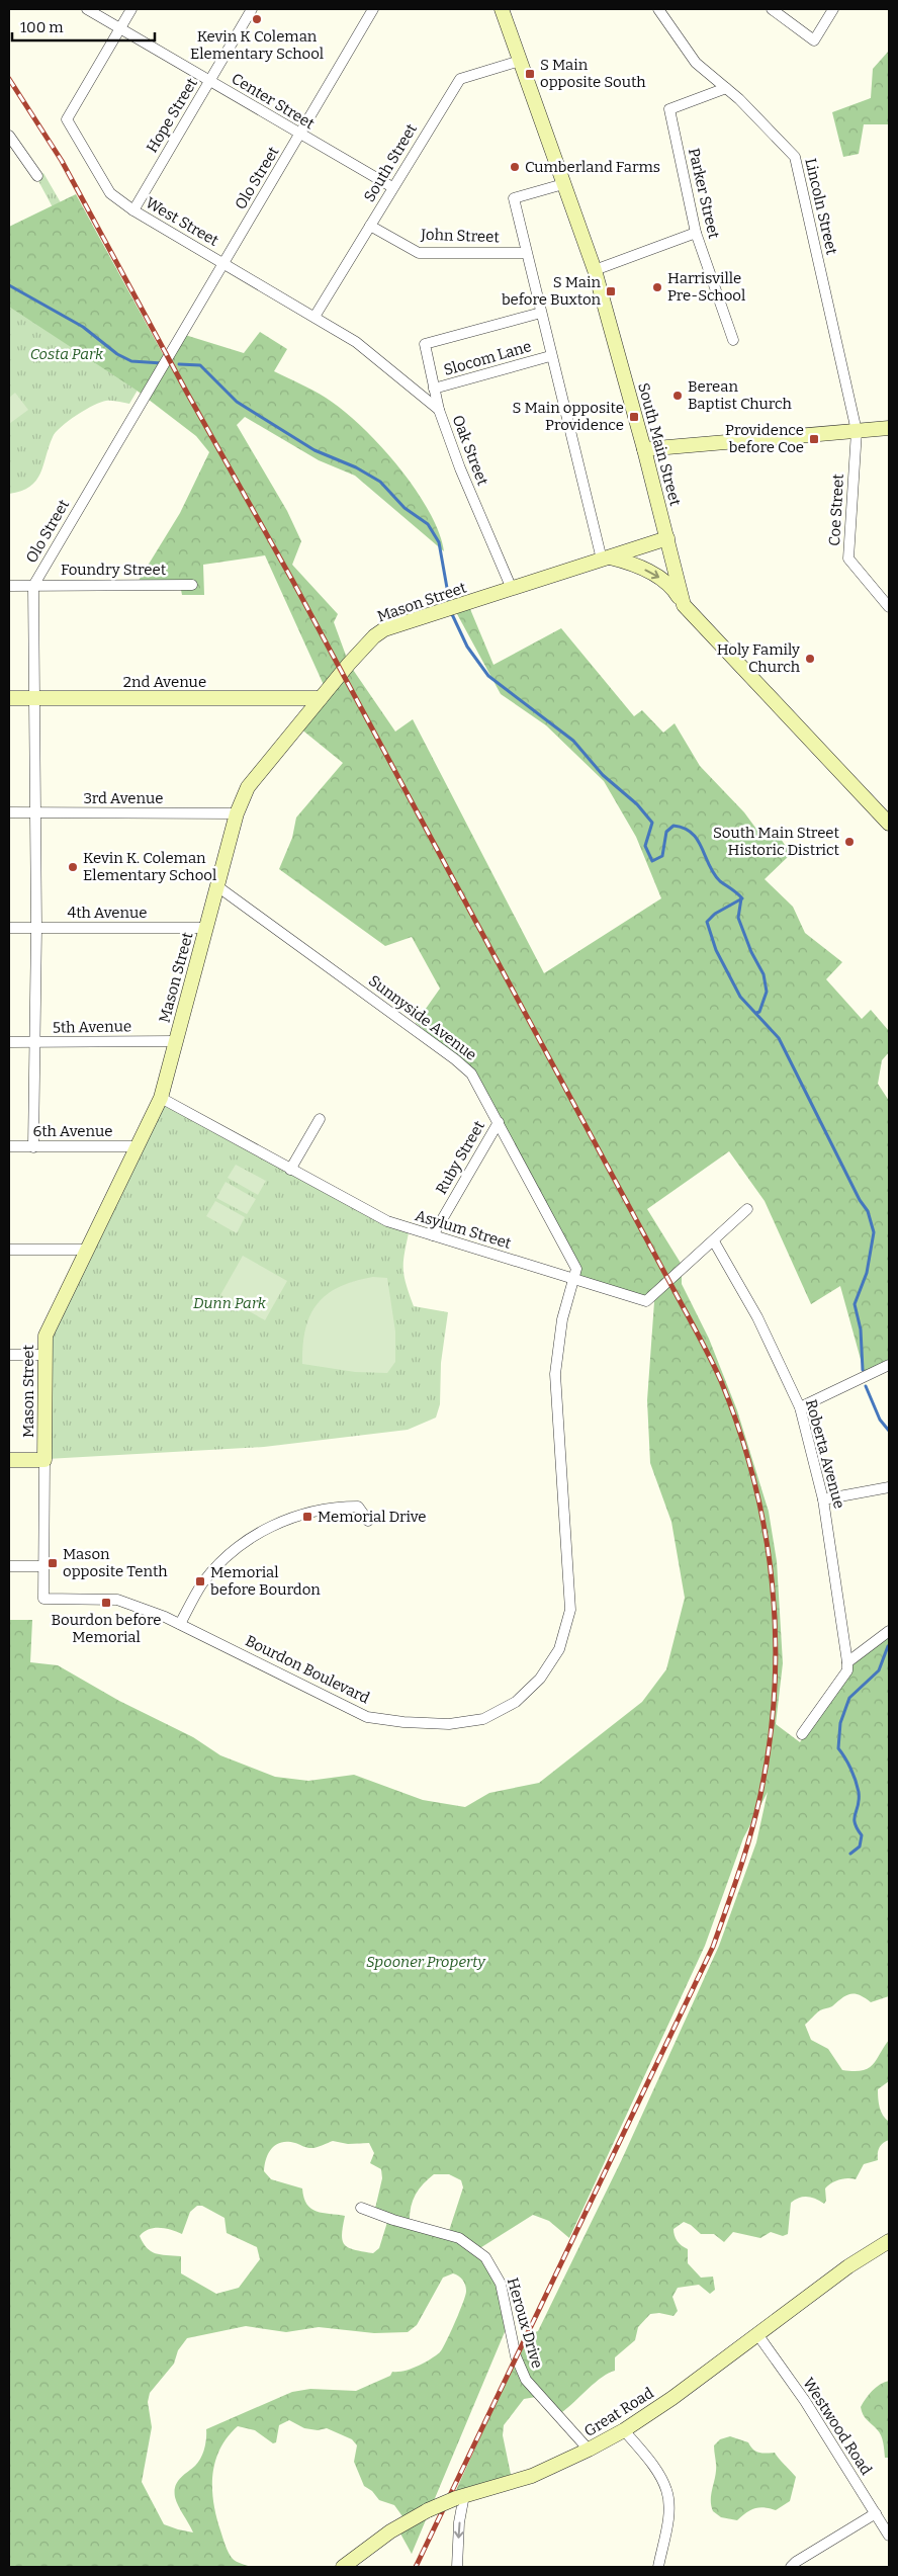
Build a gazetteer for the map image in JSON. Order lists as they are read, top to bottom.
{
  "streets": {
    "main road": [
      "South Main Street",
      "Mason Street",
      "2nd Avenue",
      "Great Road"
    ],
    "street": [
      "Center Street",
      "Hope Street",
      "South Street",
      "Olo Street",
      "Parker Street",
      "Lincoln Street",
      "West Street",
      "John Street",
      "Slocom Lane",
      "Oak Street",
      "Coe Street",
      "Foundry Street",
      "3rd Avenue",
      "4th Avenue",
      "Sunnyside Avenue",
      "5th Avenue",
      "6th Avenue",
      "Ruby Street",
      "Asylum Street",
      "Roberta Avenue",
      "Bourdon Boulevard",
      "Heroux Drive",
      "Westwood Road"
    ]
  },
  "crossings": [
    ["Center Street", "Hope Street"],
    ["Center Street", "South Street"],
    ["Center Street", "Olo Street"],
    ["Center Street", "West Street"],
    ["Hope Street", "West Street"],
    ["South Street", "West Street"],
    ["South Street", "John Street"],
    ["South Street", "South Main Street"],
    ["South Street", "Oak Street"],
    ["Olo Street", "West Street"],
    ["Olo Street", "Foundry Street"],
    ["Olo Street", "2nd Avenue"],
    ["Olo Street", "3rd Avenue"],
    ["Olo Street", "4th Avenue"],
    ["Olo Street", "5th Avenue"],
    ["Olo Street", "6th Avenue"],
    ["Parker Street", "Lincoln Street"],
    ["Lincoln Street", "Coe Street"],
    ["West Street", "Oak Street"],
    ["South Main Street", "Mason Street"],
    ["Oak Street", "Mason Street"],
    ["Mason Street", "2nd Avenue"],
    ["Mason Street", "3rd Avenue"],
    ["Mason Street", "4th Avenue"],
    ["Mason Street", "Sunnyside Avenue"],
    ["Mason Street", "5th Avenue"],
    ["Mason Street", "6th Avenue"],
    ["Mason Street", "Asylum Street"],
    ["Mason Street", "Bourdon Boulevard"],
    ["Sunnyside Avenue", "Ruby Street"],
    ["Sunnyside Avenue", "Asylum Street"],
    ["Sunnyside Avenue", "Bourdon Boulevard"],
    ["Ruby Street", "Asylum Street"],
    ["Asylum Street", "Roberta Avenue"],
    ["Asylum Street", "Bourdon Boulevard"],
    ["Heroux Drive", "Great Road"],
    ["Great Road", "Westwood Road"]
  ],
  "parks": ["Costa Park", "Dunn Park", "Spooner Property"],
  "places": {
    "other": [
      "Kevin K Coleman Elementary School",
      "Cumberland Farms",
      "Harrisville Pre-School",
      "Berean Baptist Church",
      "Holy Family Church",
      "South Main Street Historic District",
      "Kevin K. Coleman Elementary School"
    ],
    "transit": [
      "S Main opposite South",
      "S Main before Buxton",
      "S Main opposite Providence",
      "Providence before Coe",
      "Memorial Drive",
      "Mason opposite Tenth",
      "Memorial before Bourdon",
      "Bourdon before Memorial"
    ]
  },
  "scale_bar": "100 m"
}
